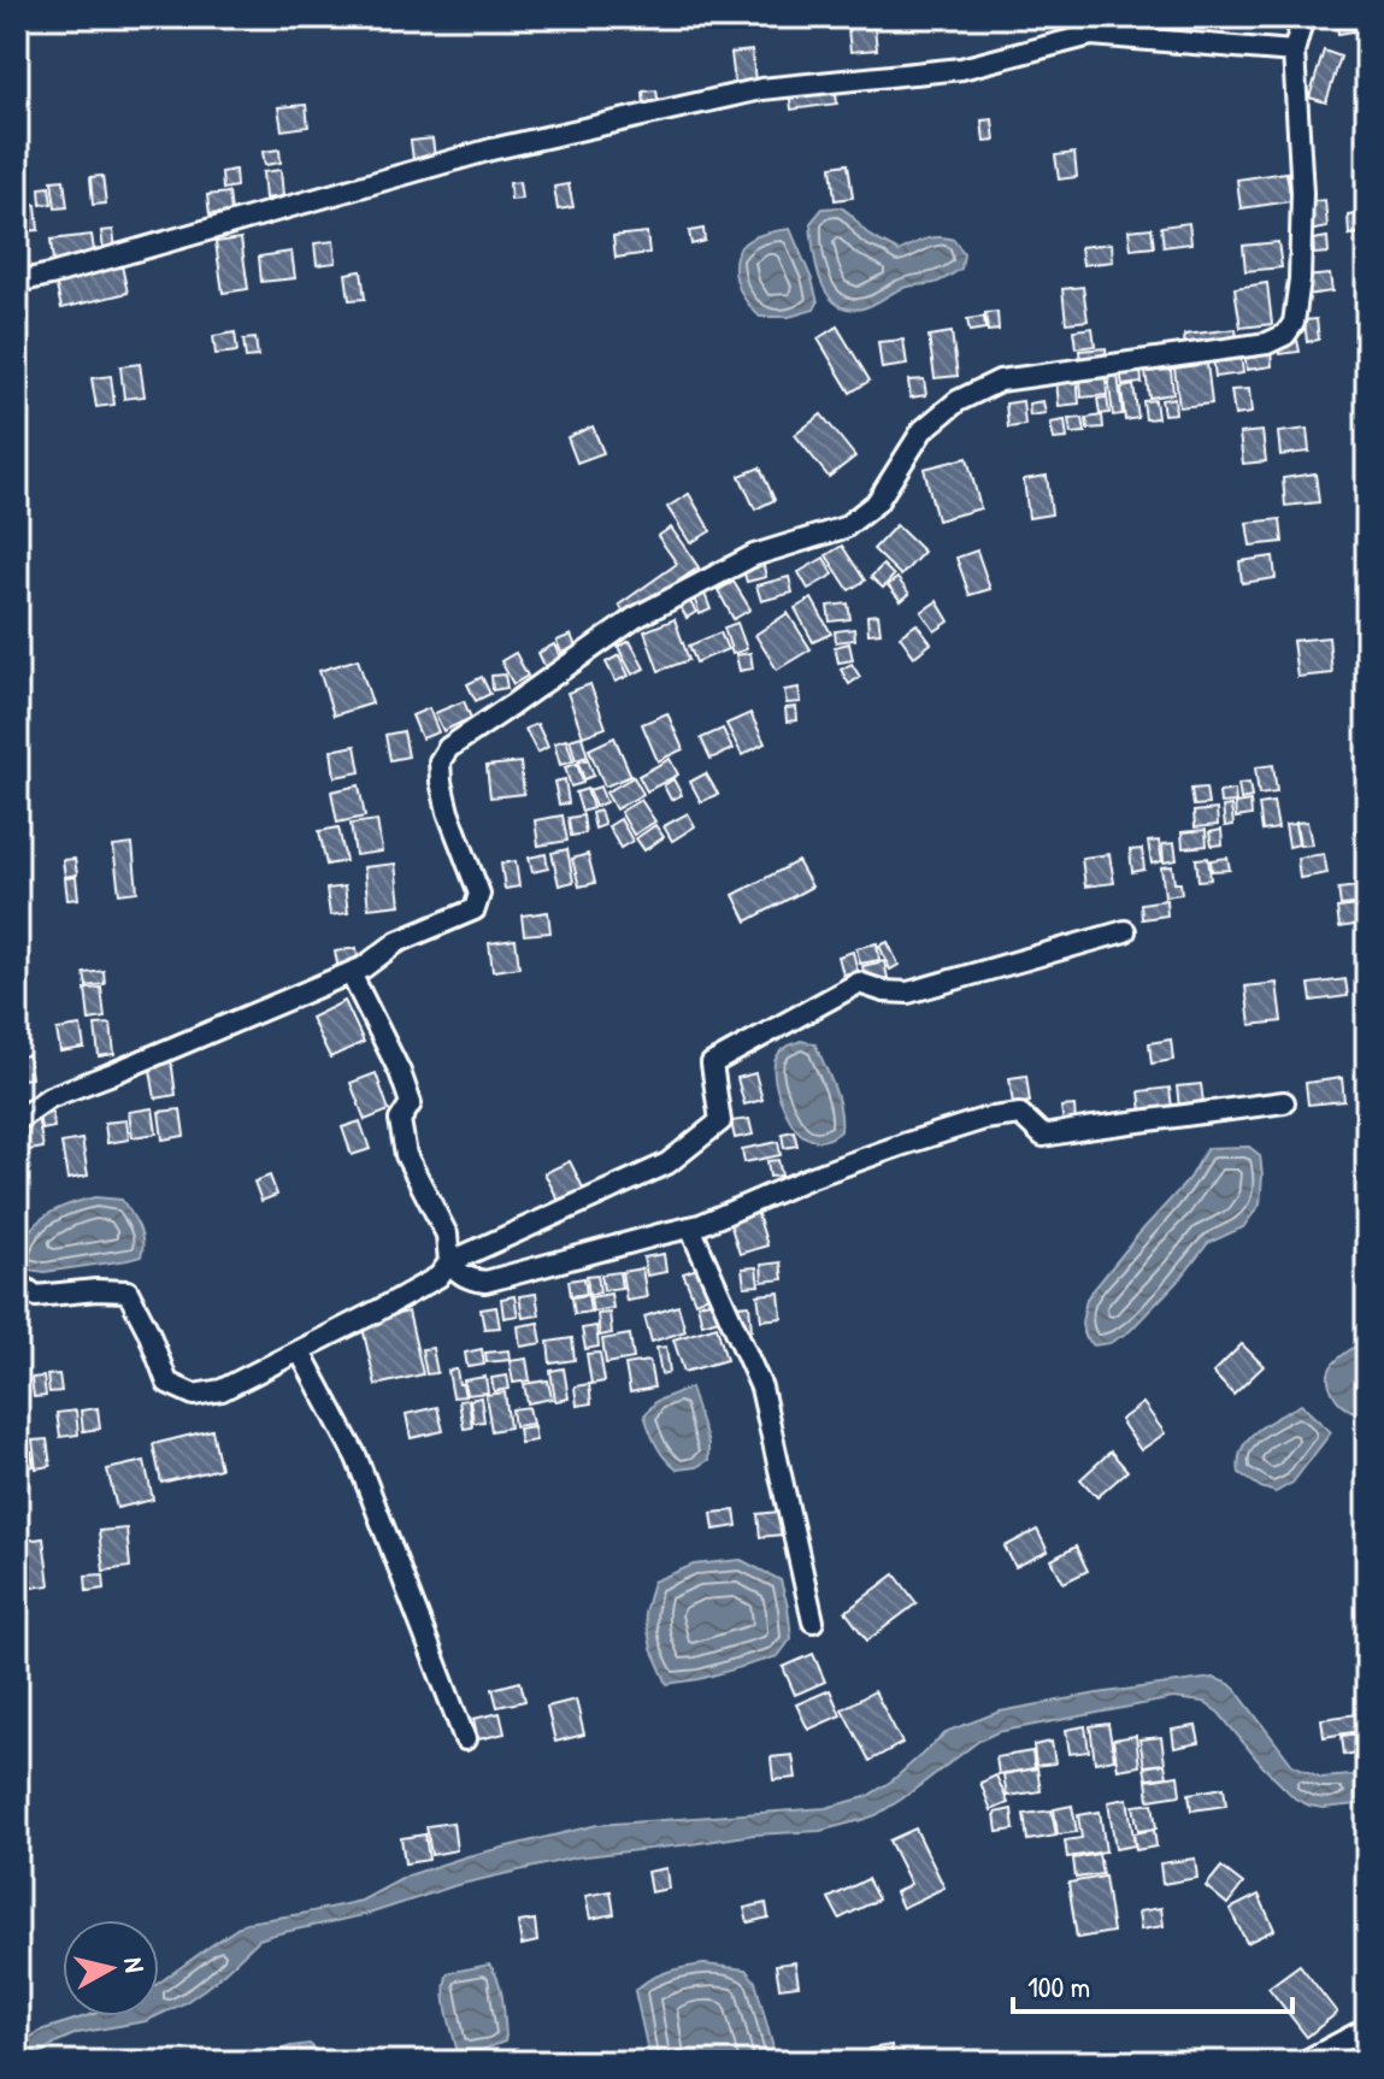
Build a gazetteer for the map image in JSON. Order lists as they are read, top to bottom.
{
  "scale_bar": "100 m",
  "north": "right"
}
